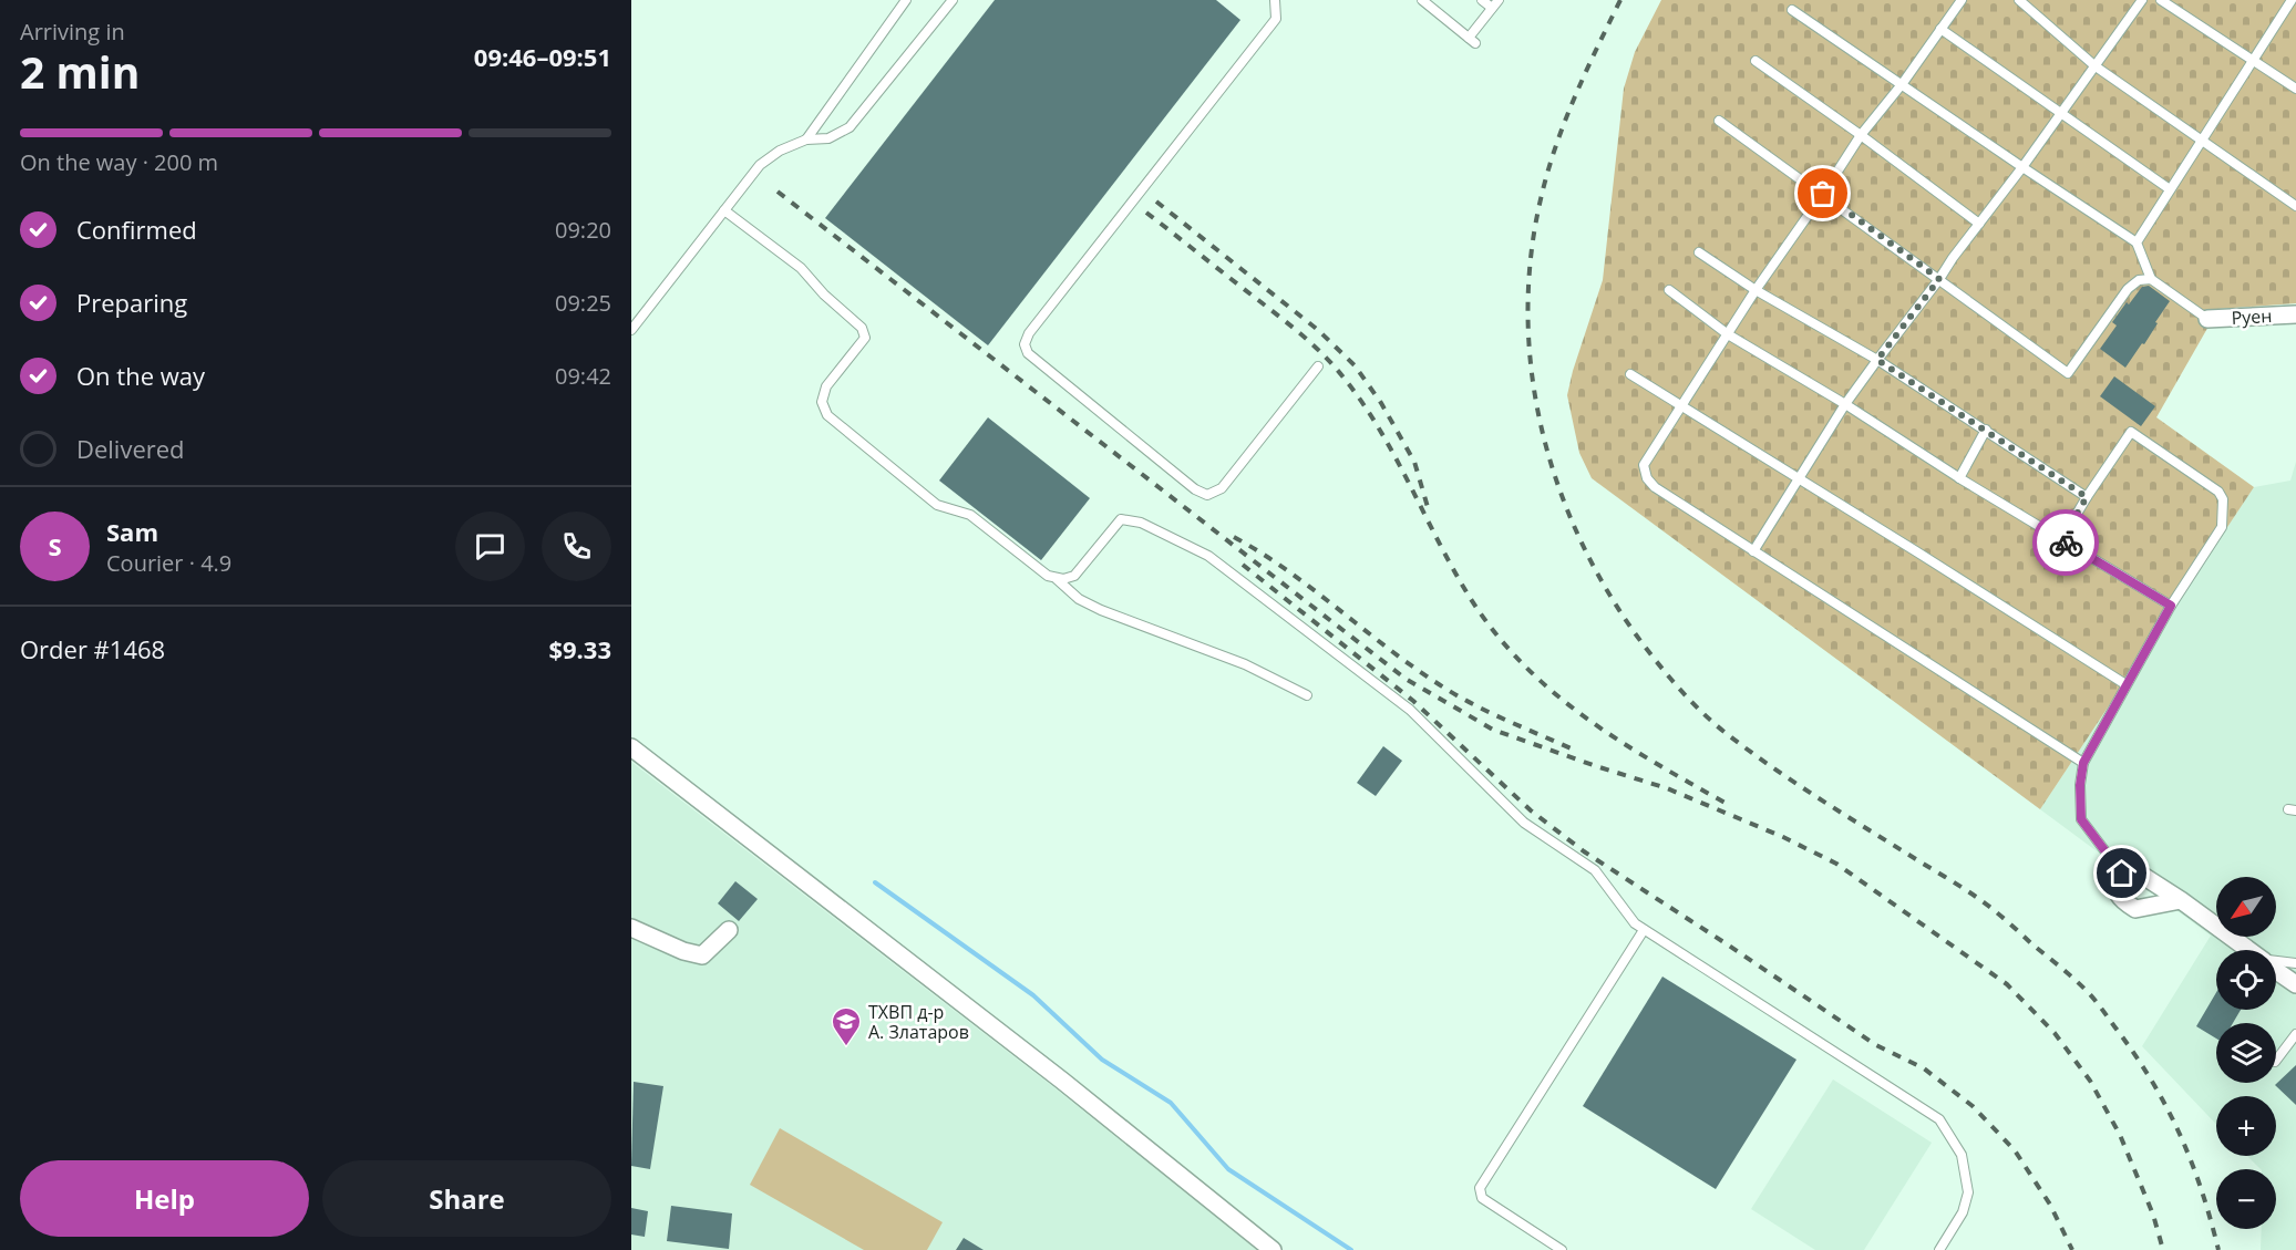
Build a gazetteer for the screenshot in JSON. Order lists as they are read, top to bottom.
{
  "streets": {
    "street": ["Руен"]
  },
  "places": {
    "school or university": ["ТХВП д-р А. Златаров"]
  },
  "north": "bottom left",
  "page": {
    "heading": ["2 min", "Arriving in", "09:46–09:51"],
    "panel": [
      "Sam",
      "Courier · 4.9",
      "Order #1468",
      "$9.33"
    ],
    "bar": "On the way · 200 m",
    "list": [
      ["Confirmed", "09:20"],
      ["Preparing", "09:25"],
      ["On the way", "09:42"],
      "Delivered"
    ],
    "round": "S",
    "map_buttons": ["+", "−"],
    "buttons": ["Help", "Share"]
  }
}
